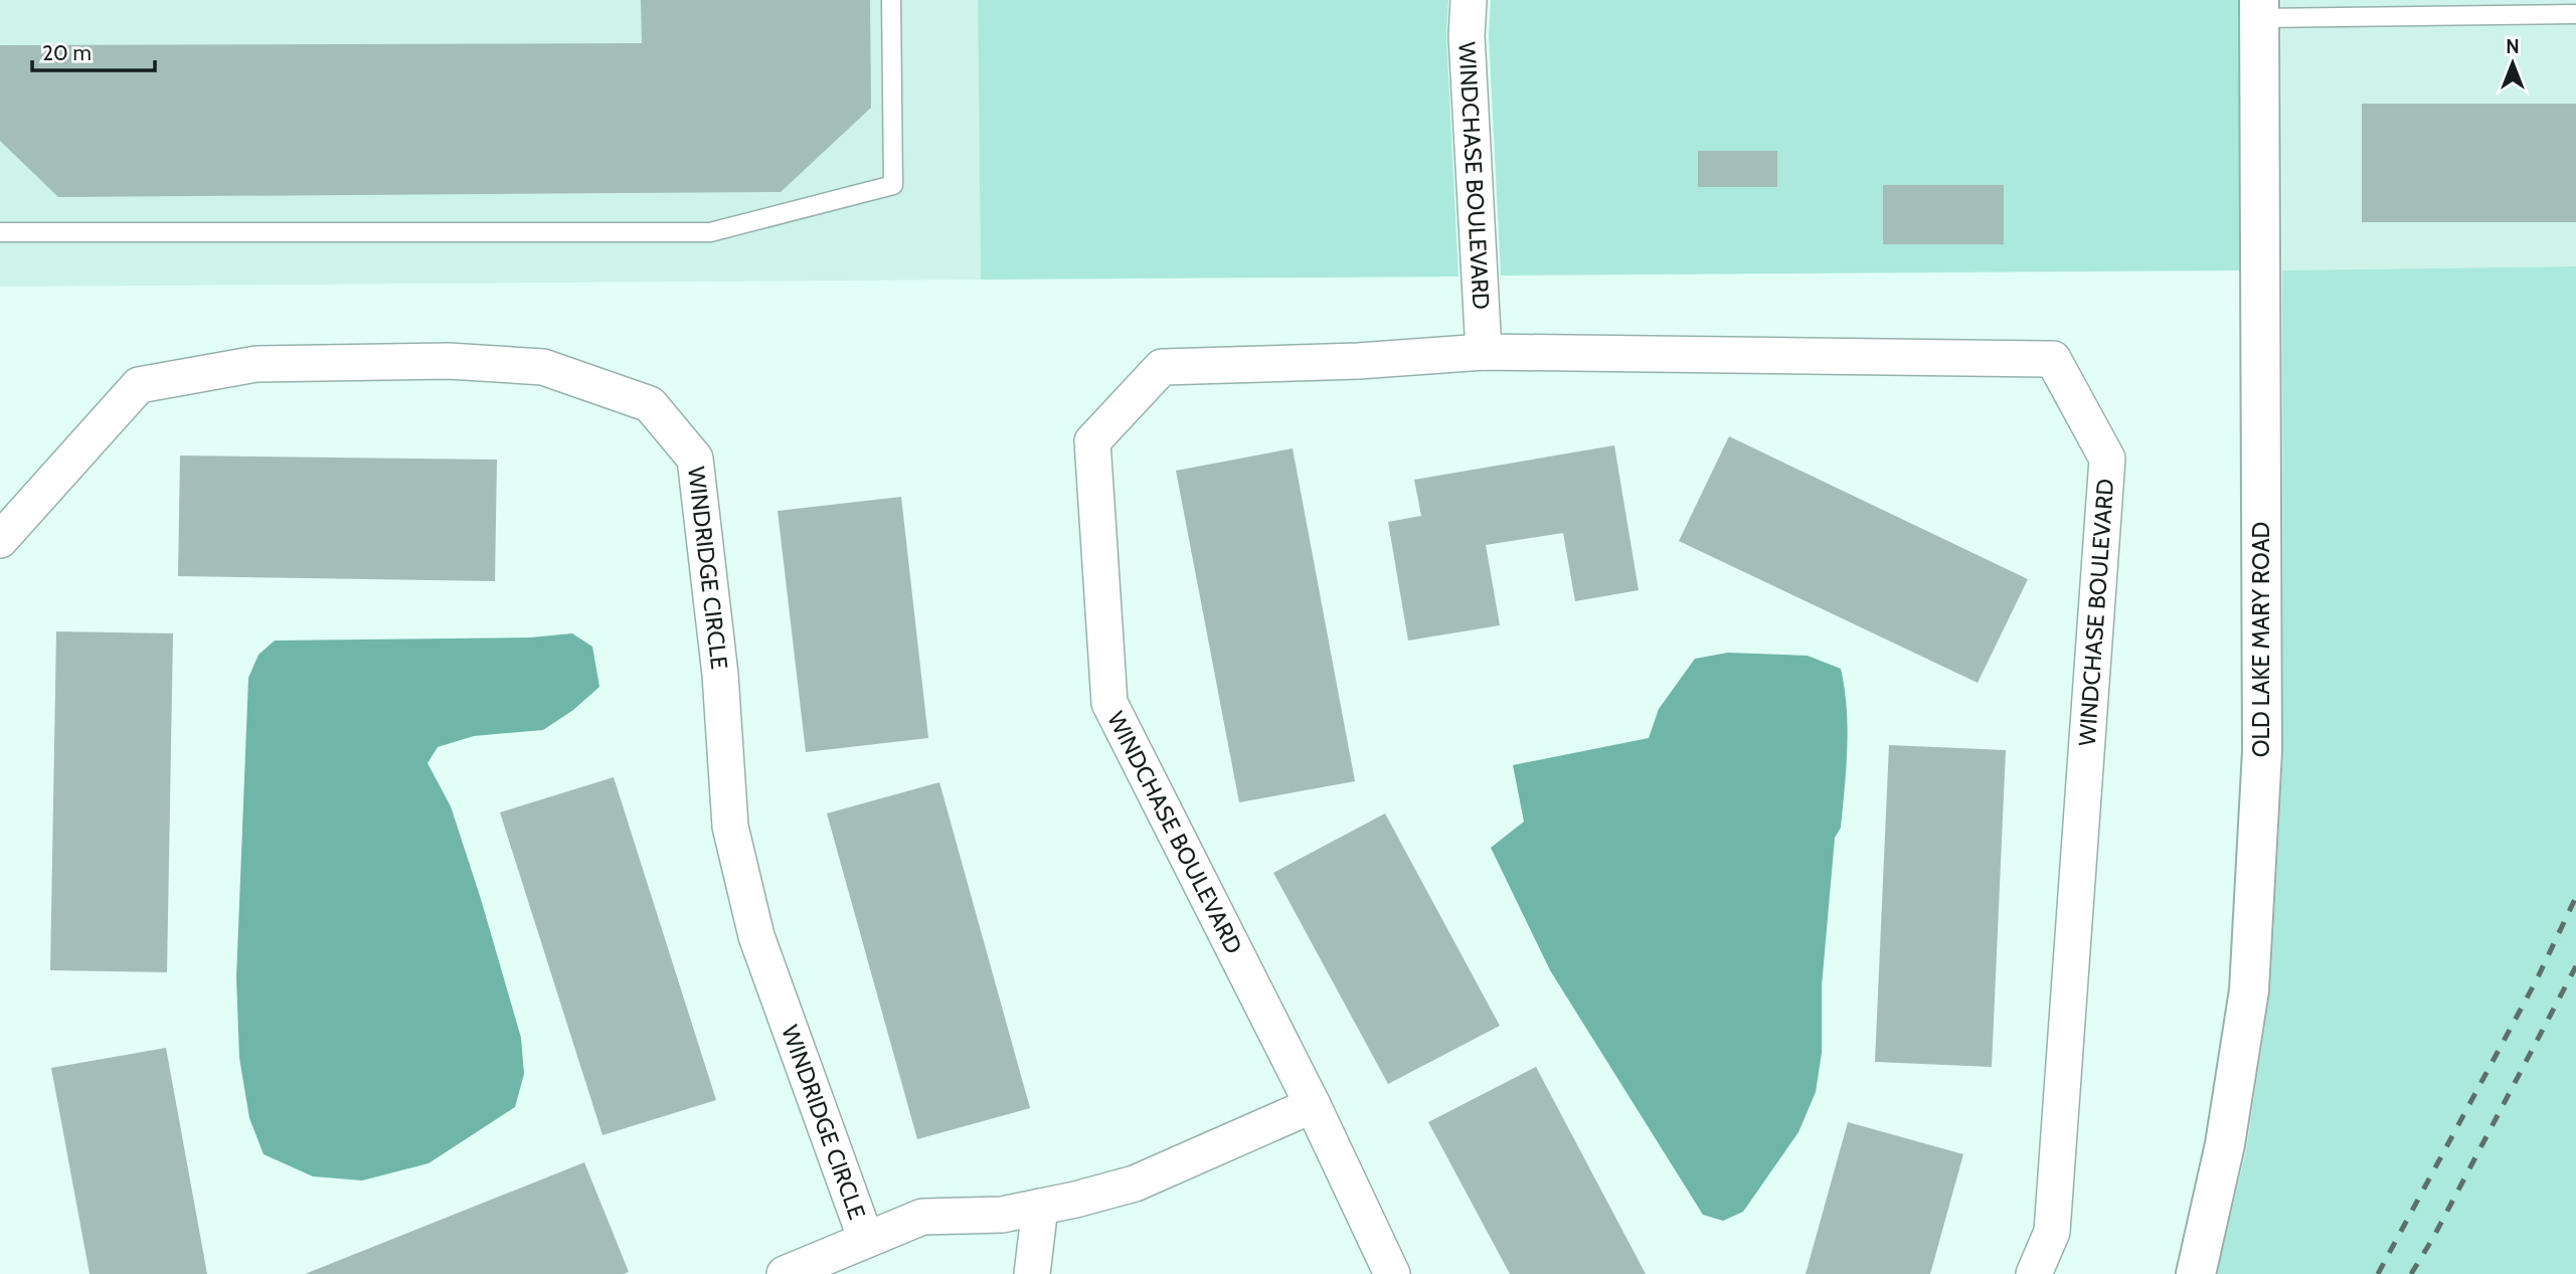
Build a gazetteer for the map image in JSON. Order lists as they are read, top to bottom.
{
  "streets": {
    "street": ["WINDCHASE BOULEVARD", "WINDRIDGE CIRCLE", "OLD LAKE MARY ROAD"]
  },
  "crossings": [
    ["WINDCHASE BOULEVARD", "WINDRIDGE CIRCLE"]
  ],
  "scale_bar": "20 m",
  "north": "top"
}
